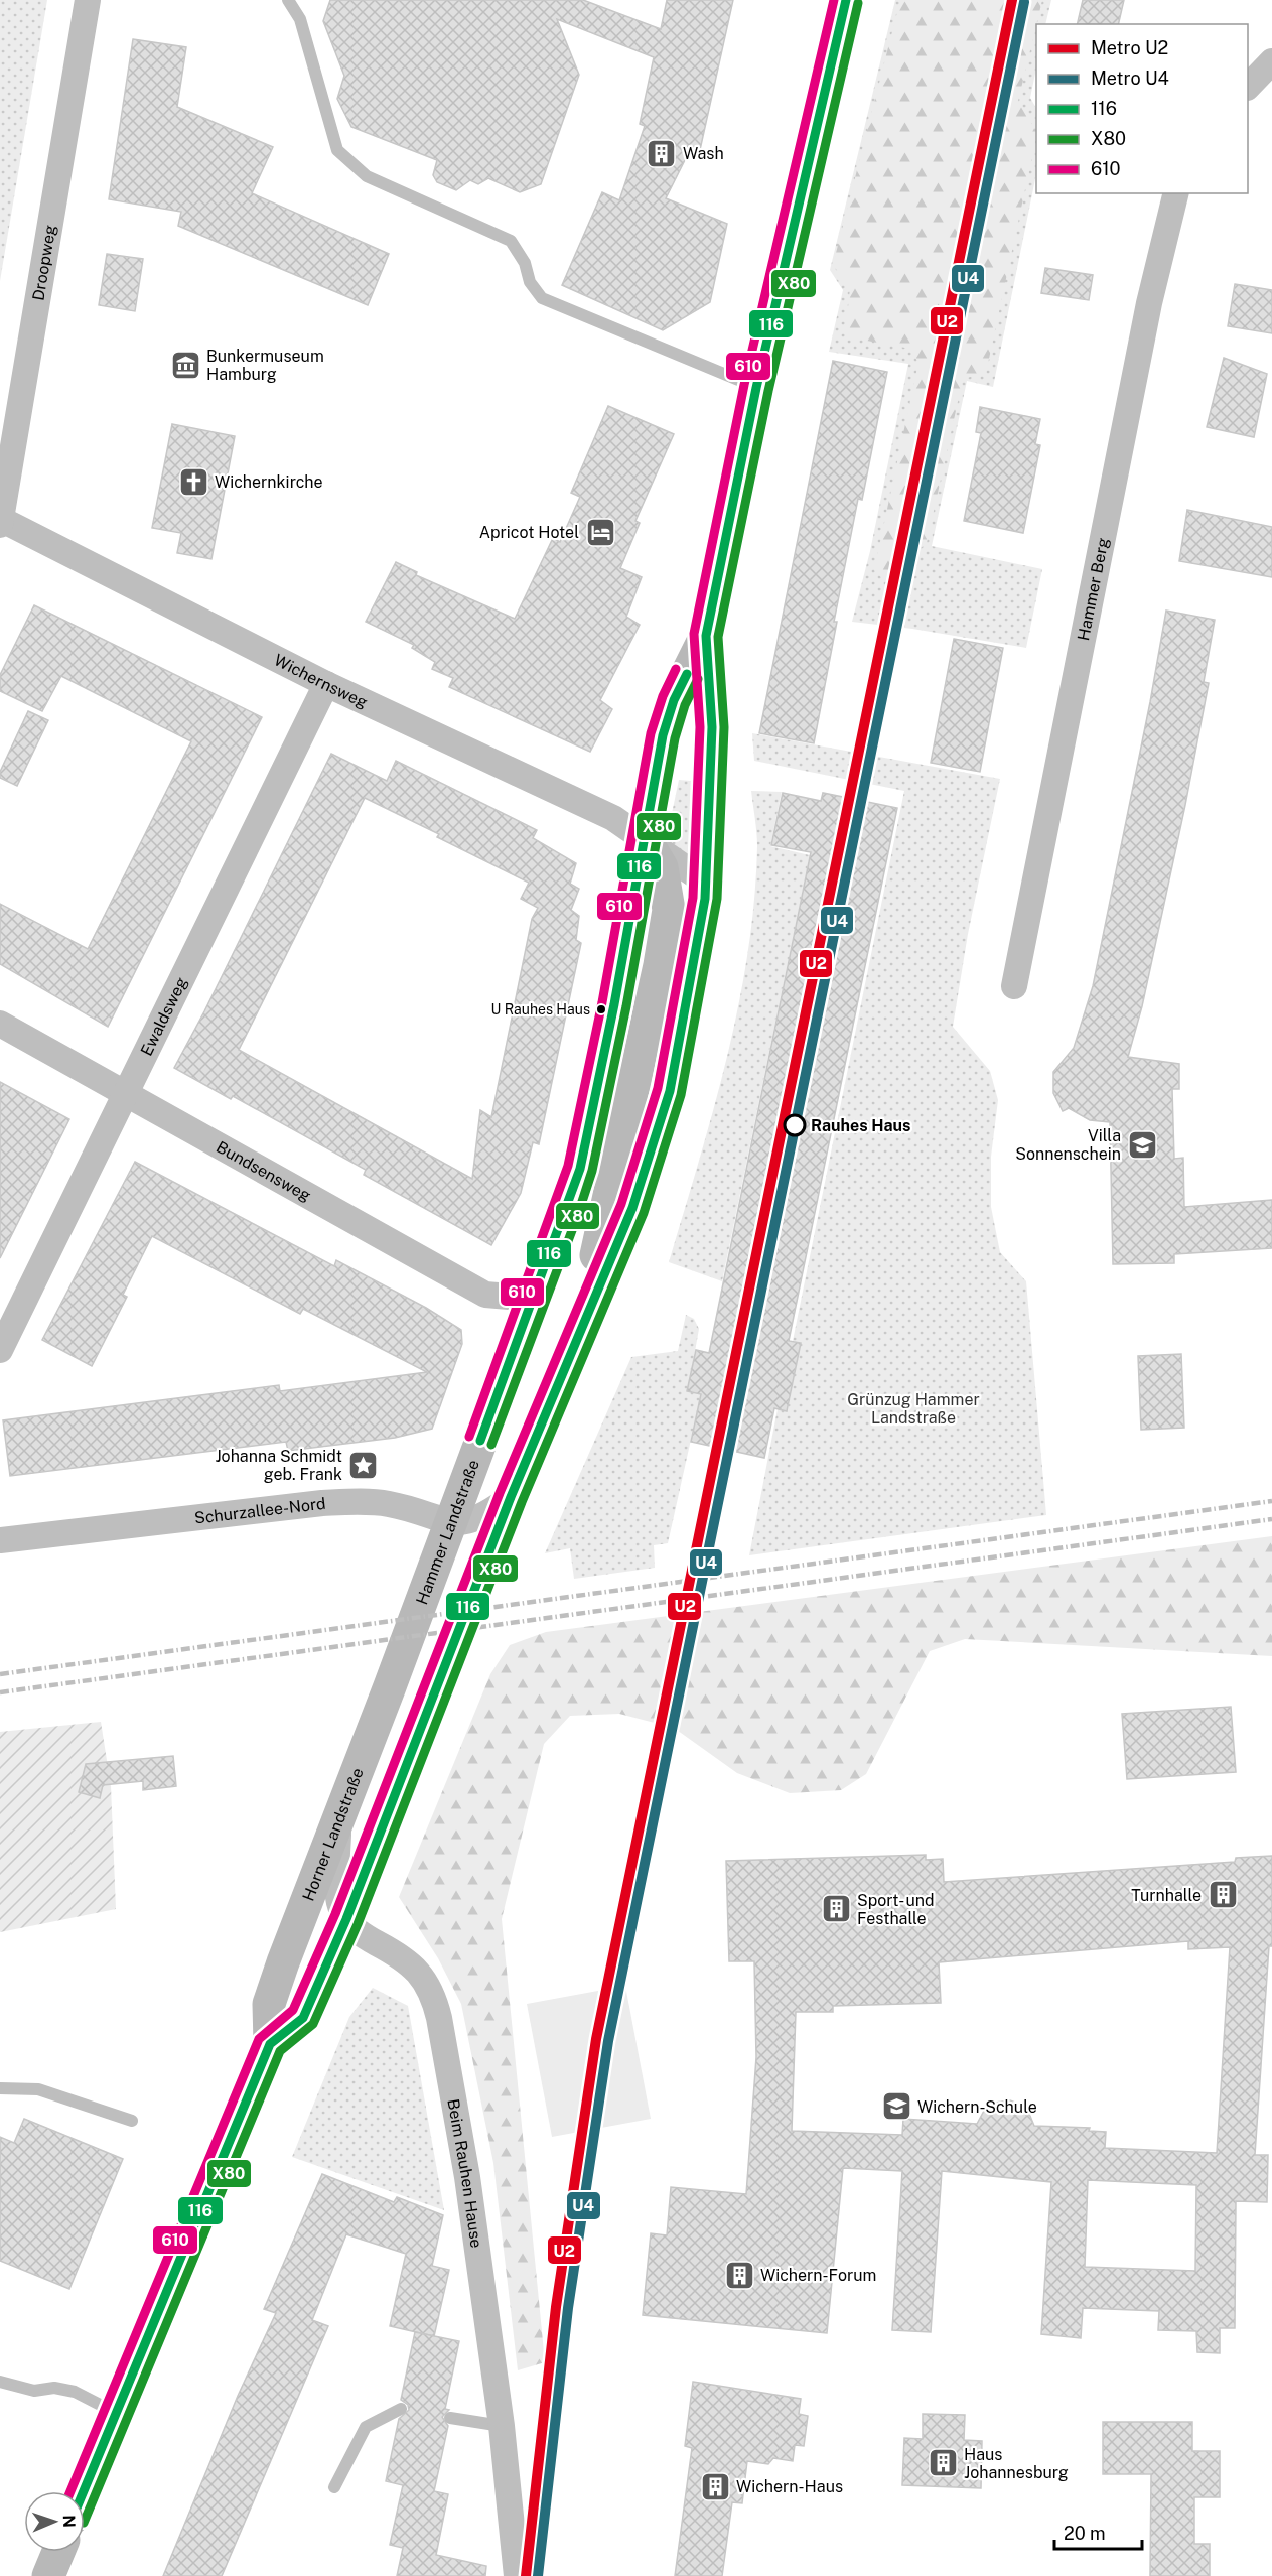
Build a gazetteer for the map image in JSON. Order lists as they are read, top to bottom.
{
  "streets": {
    "main road": ["Hammer Landstraße", "Horner Landstraße"],
    "street": [
      "Droopweg",
      "Hammer Berg",
      "Wichernsweg",
      "Ewaldsweg",
      "Bundsensweg",
      "Schurzallee-Nord",
      "Beim Rauhen Hause"
    ]
  },
  "crossings": [
    ["Droopweg", "Wichernsweg"],
    ["Wichernsweg", "Ewaldsweg"],
    ["Wichernsweg", "Hammer Landstraße"],
    ["Ewaldsweg", "Bundsensweg"],
    ["Bundsensweg", "Hammer Landstraße"],
    ["Schurzallee-Nord", "Hammer Landstraße"],
    ["Hammer Landstraße", "Horner Landstraße"],
    ["Horner Landstraße", "Beim Rauhen Hause"]
  ],
  "parks": ["Grünzug Hammer Landstraße"],
  "places": {
    "building": [
      "Wash",
      "Turnhalle",
      "Sport- und Festhalle",
      "Wichern-Forum",
      "Haus Johannesburg",
      "Wichern-Haus"
    ],
    "museum": ["Bunkermuseum Hamburg"],
    "church": ["Wichernkirche"],
    "hotel": ["Apricot Hotel"],
    "other": ["U Rauhes Haus", "Rauhes Haus"],
    "school or university": ["Villa Sonnenschein", "Wichern-Schule"],
    "place": ["Johanna Schmidt geb. Frank"]
  },
  "lines": [
    "metro line U2",
    "transit line 116",
    "transit line 610",
    "metro line U4",
    "transit line X80"
  ],
  "legend": [
    "Metro U2",
    "Metro U4",
    "116",
    "X80",
    "610"
  ],
  "scale_bar": "20 m",
  "north": "right"
}
